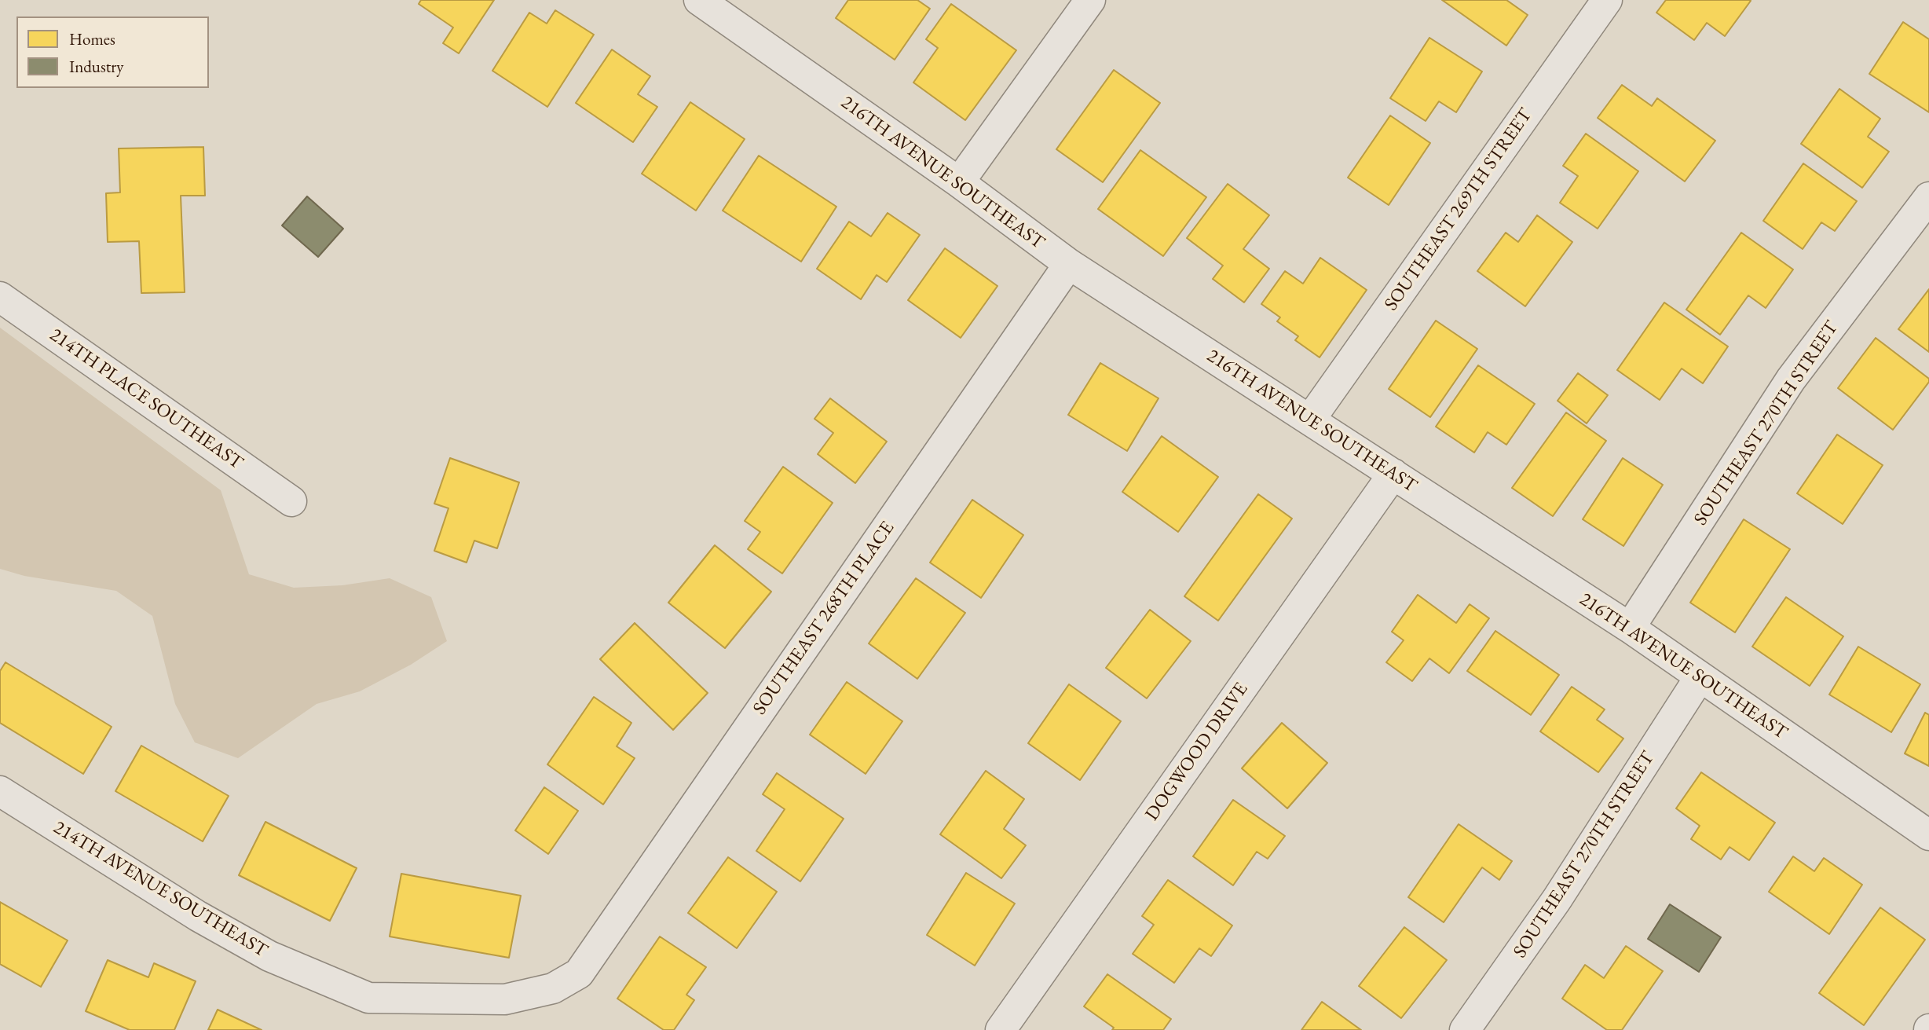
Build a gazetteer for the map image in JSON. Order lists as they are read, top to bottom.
{
  "streets": {
    "street": [
      "216TH AVENUE SOUTHEAST",
      "SOUTHEAST 269TH STREET",
      "214TH PLACE SOUTHEAST",
      "SOUTHEAST 270TH STREET",
      "SOUTHEAST 268TH PLACE",
      "DOGWOOD DRIVE",
      "214TH AVENUE SOUTHEAST"
    ]
  },
  "crossings": [
    ["216TH AVENUE SOUTHEAST", "SOUTHEAST 269TH STREET"],
    ["216TH AVENUE SOUTHEAST", "SOUTHEAST 270TH STREET"],
    ["216TH AVENUE SOUTHEAST", "SOUTHEAST 268TH PLACE"],
    ["216TH AVENUE SOUTHEAST", "DOGWOOD DRIVE"],
    ["SOUTHEAST 268TH PLACE", "214TH AVENUE SOUTHEAST"]
  ],
  "legend": ["Homes", "Industry"]
}
